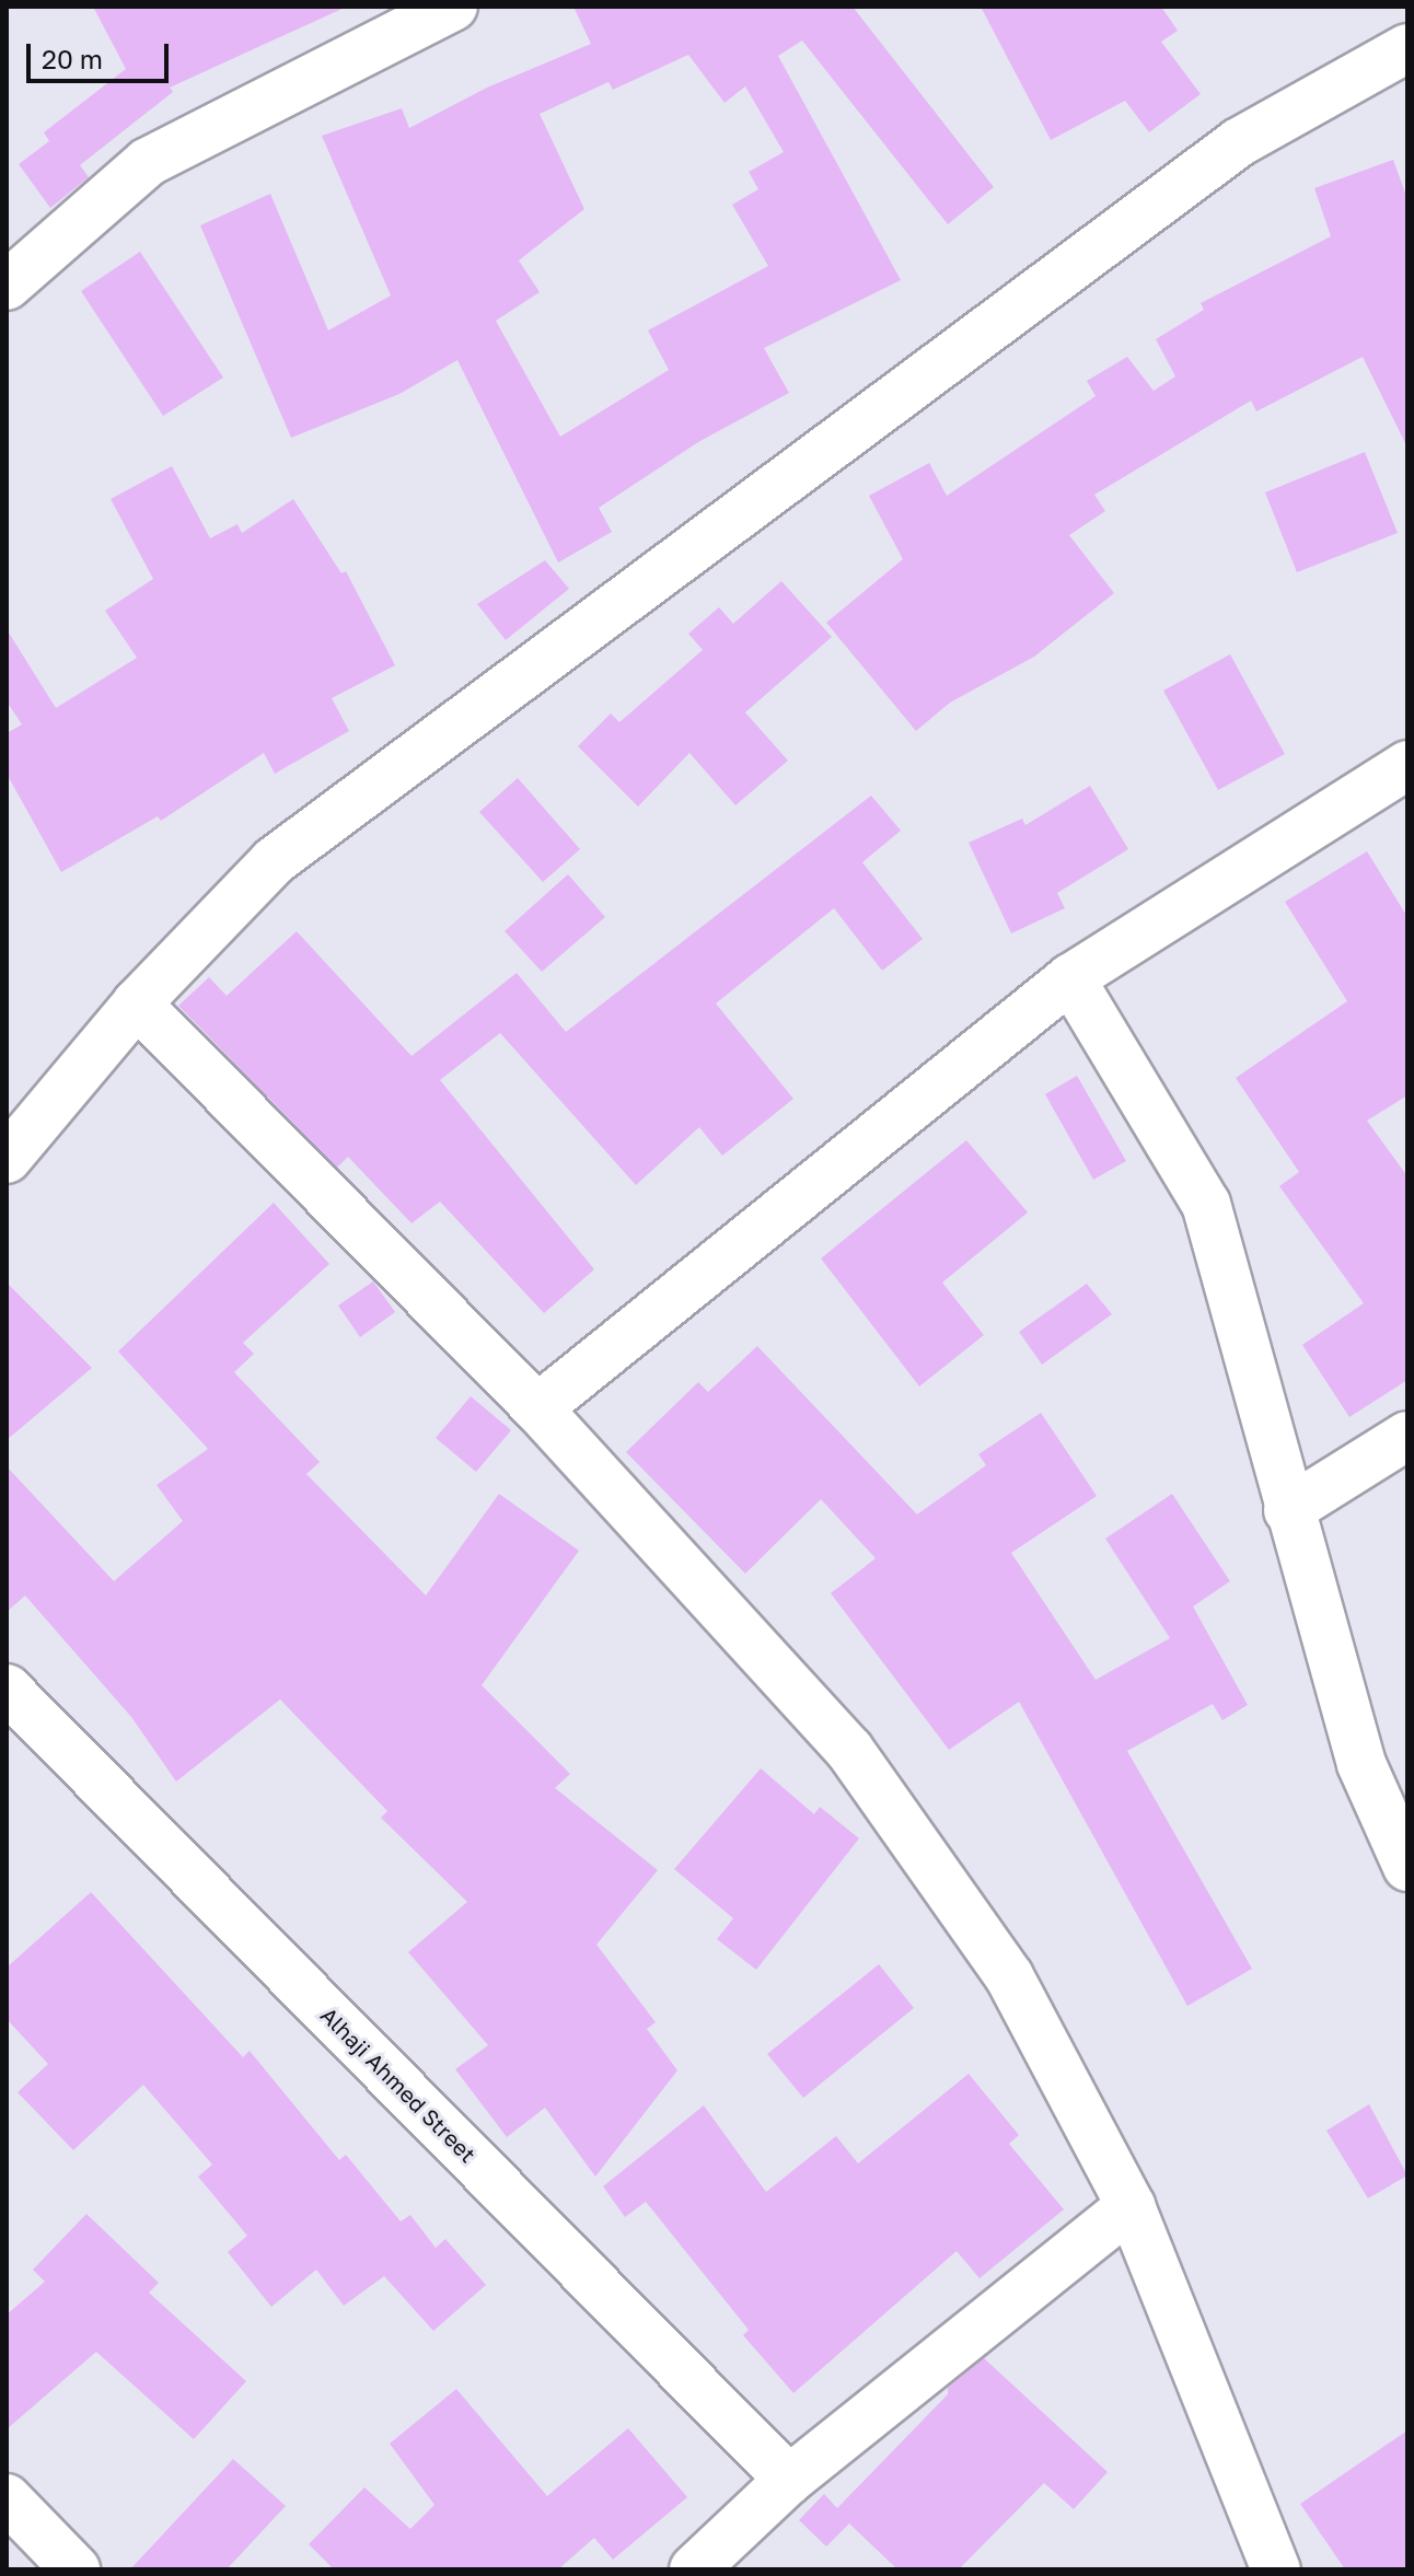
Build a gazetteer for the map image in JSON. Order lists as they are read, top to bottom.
{
  "streets": {
    "street": ["Alhaji Ahmed Street"]
  },
  "scale_bar": "20 m"
}
